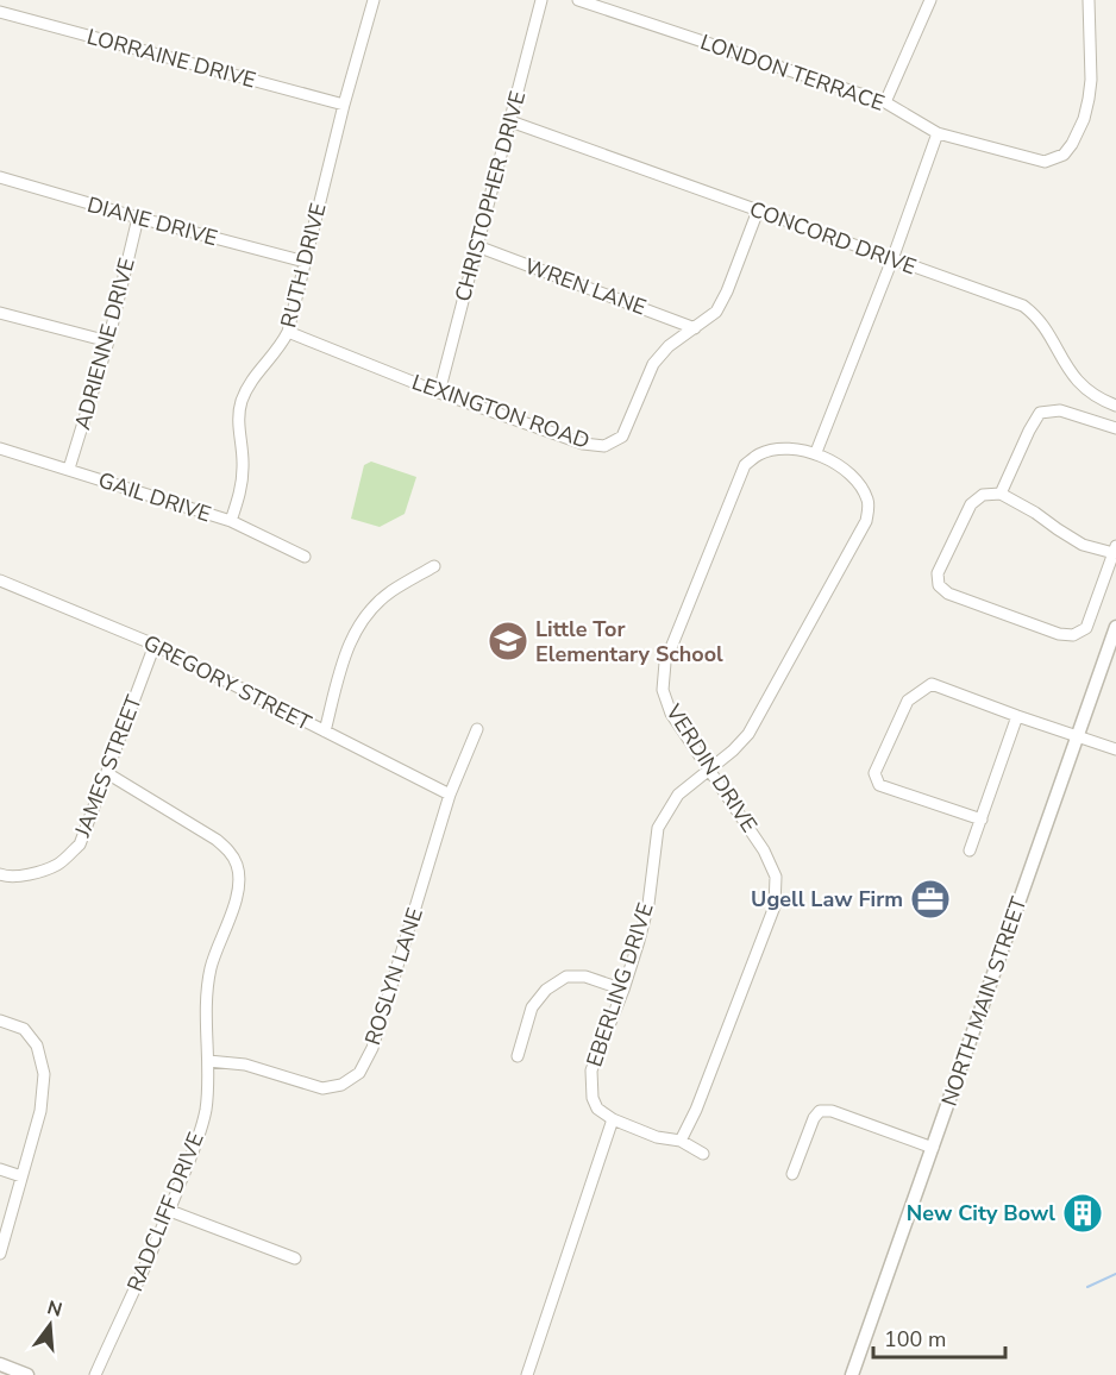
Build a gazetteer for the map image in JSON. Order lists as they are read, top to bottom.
{
  "streets": {
    "street": [
      "LORRAINE DRIVE",
      "LONDON TERRACE",
      "CHRISTOPHER DRIVE",
      "DIANE DRIVE",
      "CONCORD DRIVE",
      "RUTH DRIVE",
      "WREN LANE",
      "ADRIENNE DRIVE",
      "LEXINGTON ROAD",
      "GAIL DRIVE",
      "GREGORY STREET",
      "JAMES STREET",
      "VERDIN DRIVE",
      "ROSLYN LANE",
      "EBERLING DRIVE",
      "NORTH MAIN STREET",
      "RADCLIFF DRIVE"
    ]
  },
  "crossings": [
    ["LORRAINE DRIVE", "RUTH DRIVE"],
    ["CHRISTOPHER DRIVE", "CONCORD DRIVE"],
    ["CHRISTOPHER DRIVE", "WREN LANE"],
    ["CHRISTOPHER DRIVE", "LEXINGTON ROAD"],
    ["DIANE DRIVE", "RUTH DRIVE"],
    ["DIANE DRIVE", "ADRIENNE DRIVE"],
    ["CONCORD DRIVE", "LEXINGTON ROAD"],
    ["RUTH DRIVE", "LEXINGTON ROAD"],
    ["RUTH DRIVE", "GAIL DRIVE"],
    ["WREN LANE", "LEXINGTON ROAD"],
    ["ADRIENNE DRIVE", "GAIL DRIVE"],
    ["GREGORY STREET", "JAMES STREET"],
    ["GREGORY STREET", "ROSLYN LANE"],
    ["JAMES STREET", "RADCLIFF DRIVE"],
    ["VERDIN DRIVE", "EBERLING DRIVE"],
    ["ROSLYN LANE", "RADCLIFF DRIVE"]
  ],
  "places": {
    "school or university": ["Little Tor Elementary School"],
    "office": ["Ugell Law Firm"],
    "building": ["New City Bowl"]
  },
  "scale_bar": "100 m",
  "north": "top"
}
